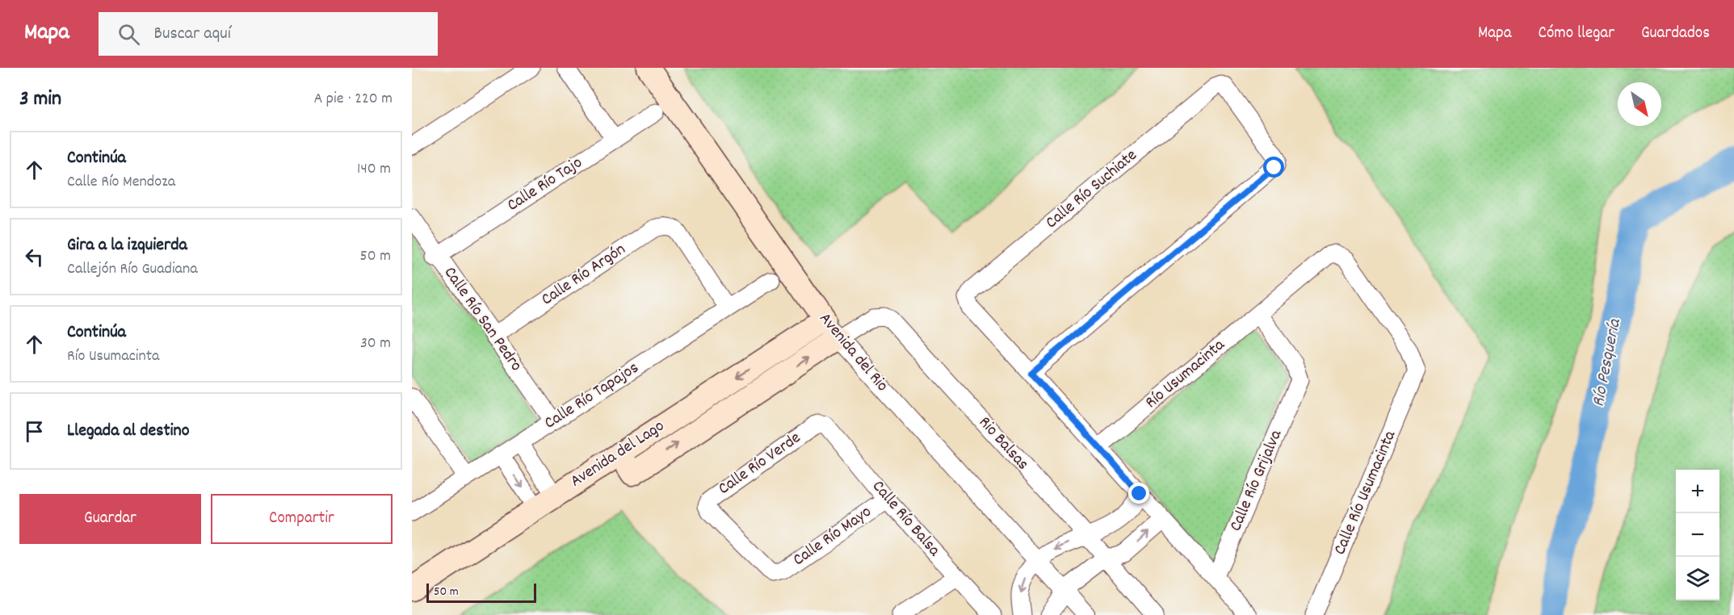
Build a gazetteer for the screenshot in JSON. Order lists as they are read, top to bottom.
{
  "streets": {
    "street": [
      "Calle Río Tajo",
      "Calle Río Suchiate",
      "Calle Río Argón",
      "Calle Río San Pedro",
      "Avenida del Rio",
      "Río Usumacinta",
      "Calle Río Tapajos",
      "Rio Balsas",
      "Avenida del Lago",
      "Calle Río Verde",
      "Calle Río Grijalva",
      "Calle Río Usumacinta",
      "Calle Río Balsa",
      "Calle Río Mayo"
    ]
  },
  "crossings": [
    ["Calle Río Tajo", "Calle Río San Pedro"],
    ["Calle Río Argón", "Calle Río San Pedro"],
    ["Calle Río Argón", "Calle Río Tapajos"],
    ["Calle Río San Pedro", "Calle Río Tapajos"],
    ["Avenida del Rio", "Rio Balsas"],
    ["Avenida del Rio", "Avenida del Lago"],
    ["Río Usumacinta", "Calle Río Grijalva"],
    ["Río Usumacinta", "Calle Río Usumacinta"],
    ["Rio Balsas", "Avenida del Lago"],
    ["Calle Río Verde", "Calle Río Balsa"],
    ["Calle Río Verde", "Calle Río Mayo"],
    ["Calle Río Balsa", "Calle Río Mayo"]
  ],
  "water": ["Río Pesquería"],
  "scale_bar": "50 m",
  "north": "bottom right",
  "page": {
    "header": "Mapa",
    "search": "Buscar aquí",
    "nav": ["Mapa", "Cómo llegar", "Guardados"],
    "heading": ["3 min", "A pie · 220 m"],
    "list": [
      ["Continúa", "Calle Río Mendoza", "140 m"],
      ["Gira a la izquierda", "Callejón Río Guadiana", "50 m"],
      ["Continúa", "Río Usumacinta", "30 m"],
      "Llegada al destino"
    ],
    "map_buttons": ["+", "−"],
    "buttons": ["Guardar", "Compartir"],
    "scale": "50 m"
  }
}
